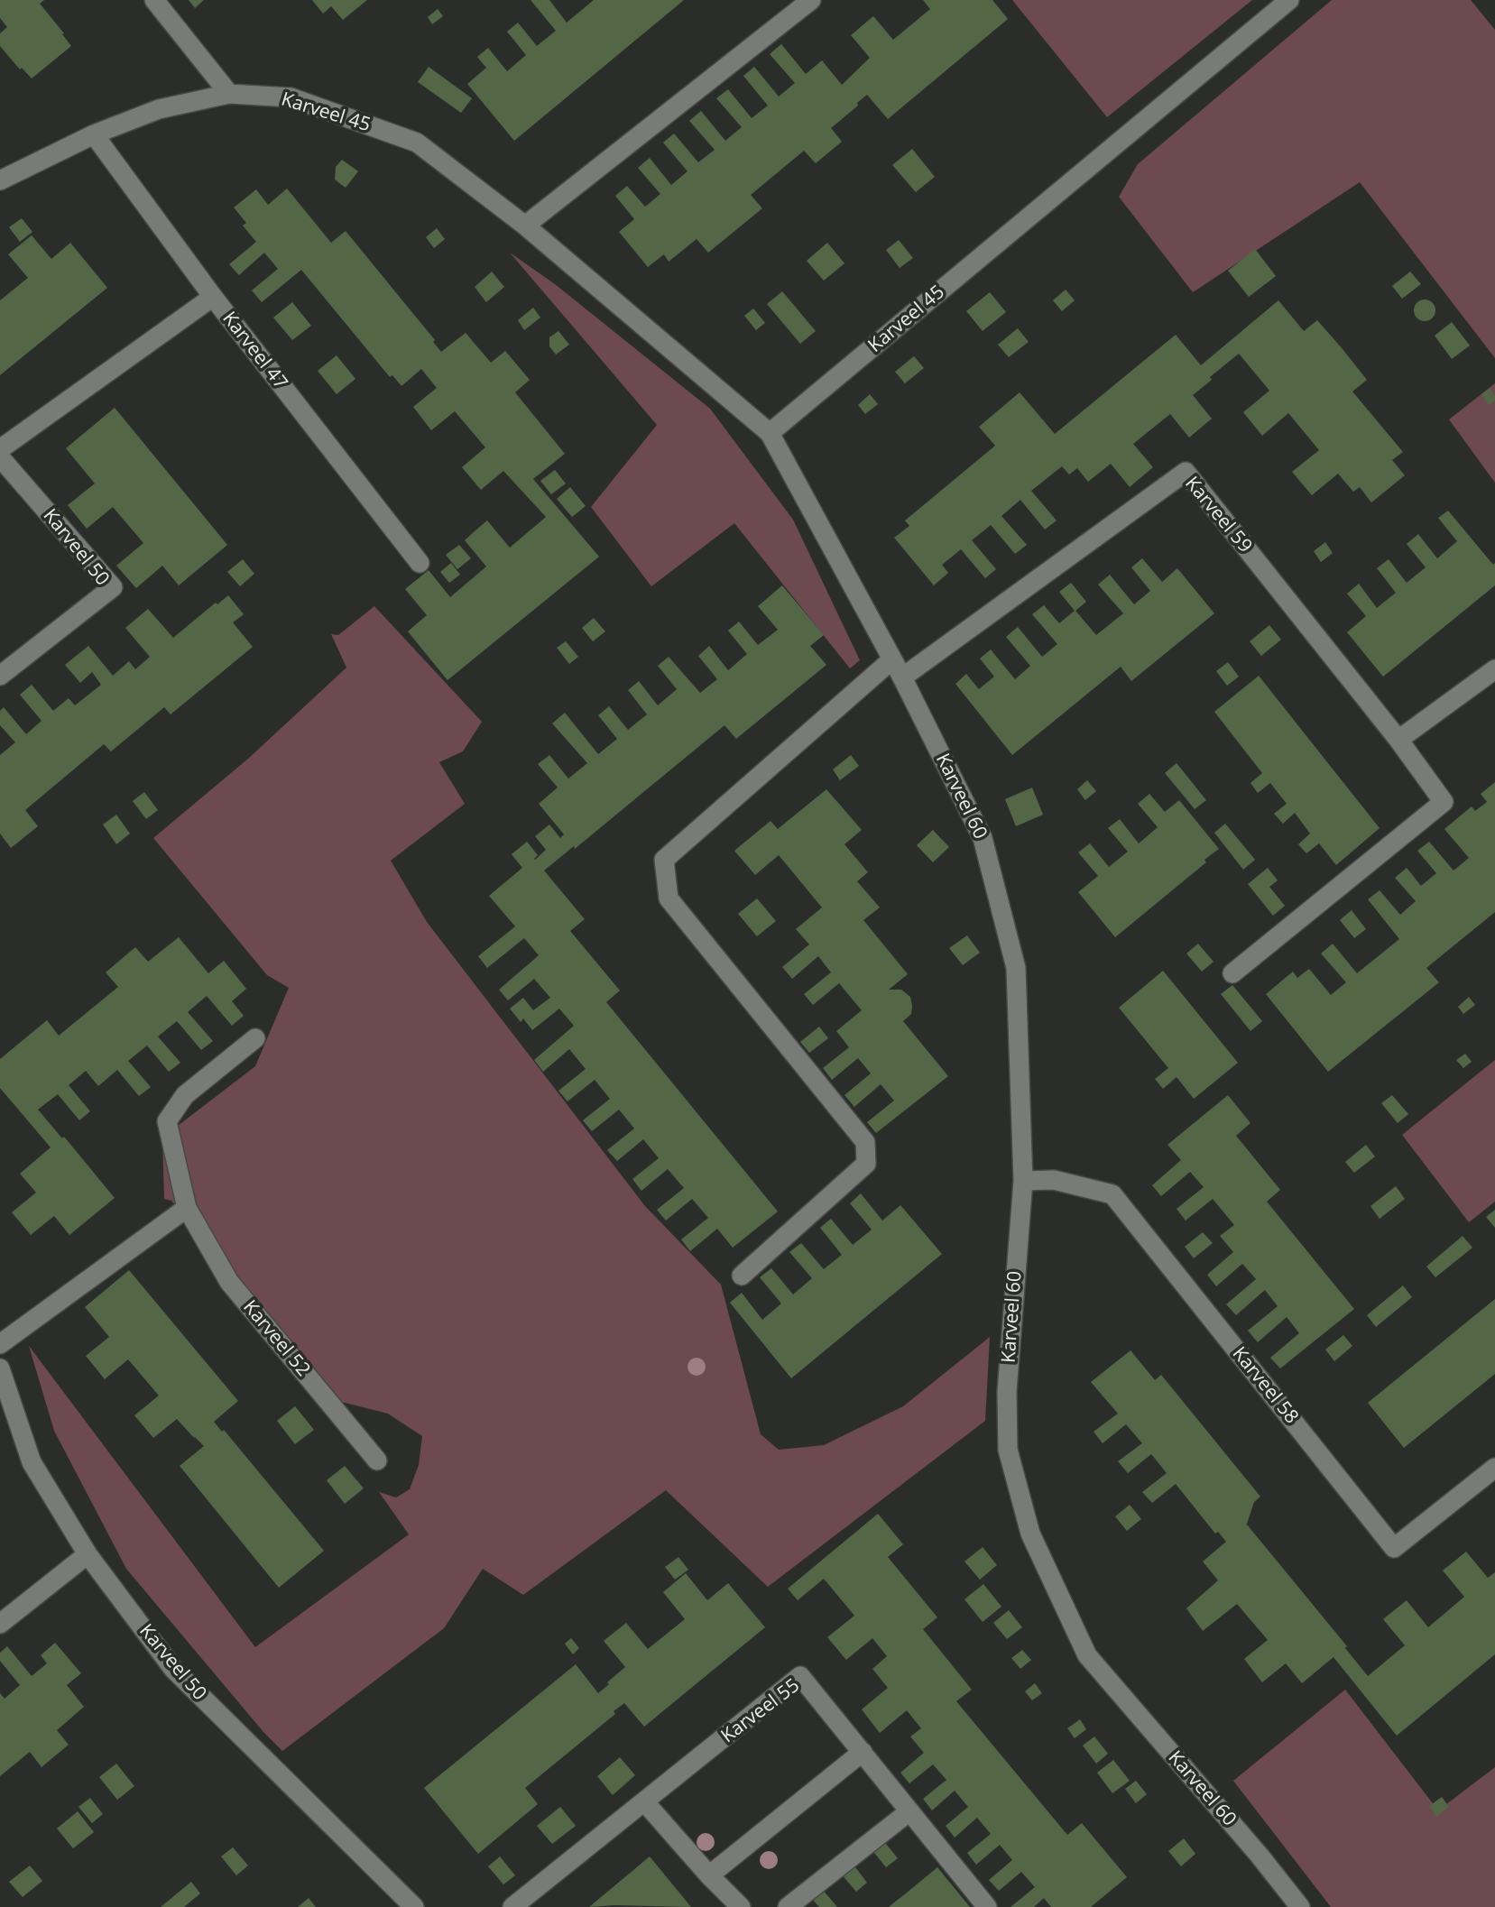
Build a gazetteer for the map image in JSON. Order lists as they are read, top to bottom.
{
  "streets": {
    "street": [
      "Karveel 45",
      "Karveel 47",
      "Karveel 59",
      "Karveel 50",
      "Karveel 60",
      "Karveel 52",
      "Karveel 58",
      "Karveel 55"
    ]
  },
  "crossings": [
    ["Karveel 45", "Karveel 47"],
    ["Karveel 45", "Karveel 60"],
    ["Karveel 59", "Karveel 60"],
    ["Karveel 60", "Karveel 58"]
  ]
}
